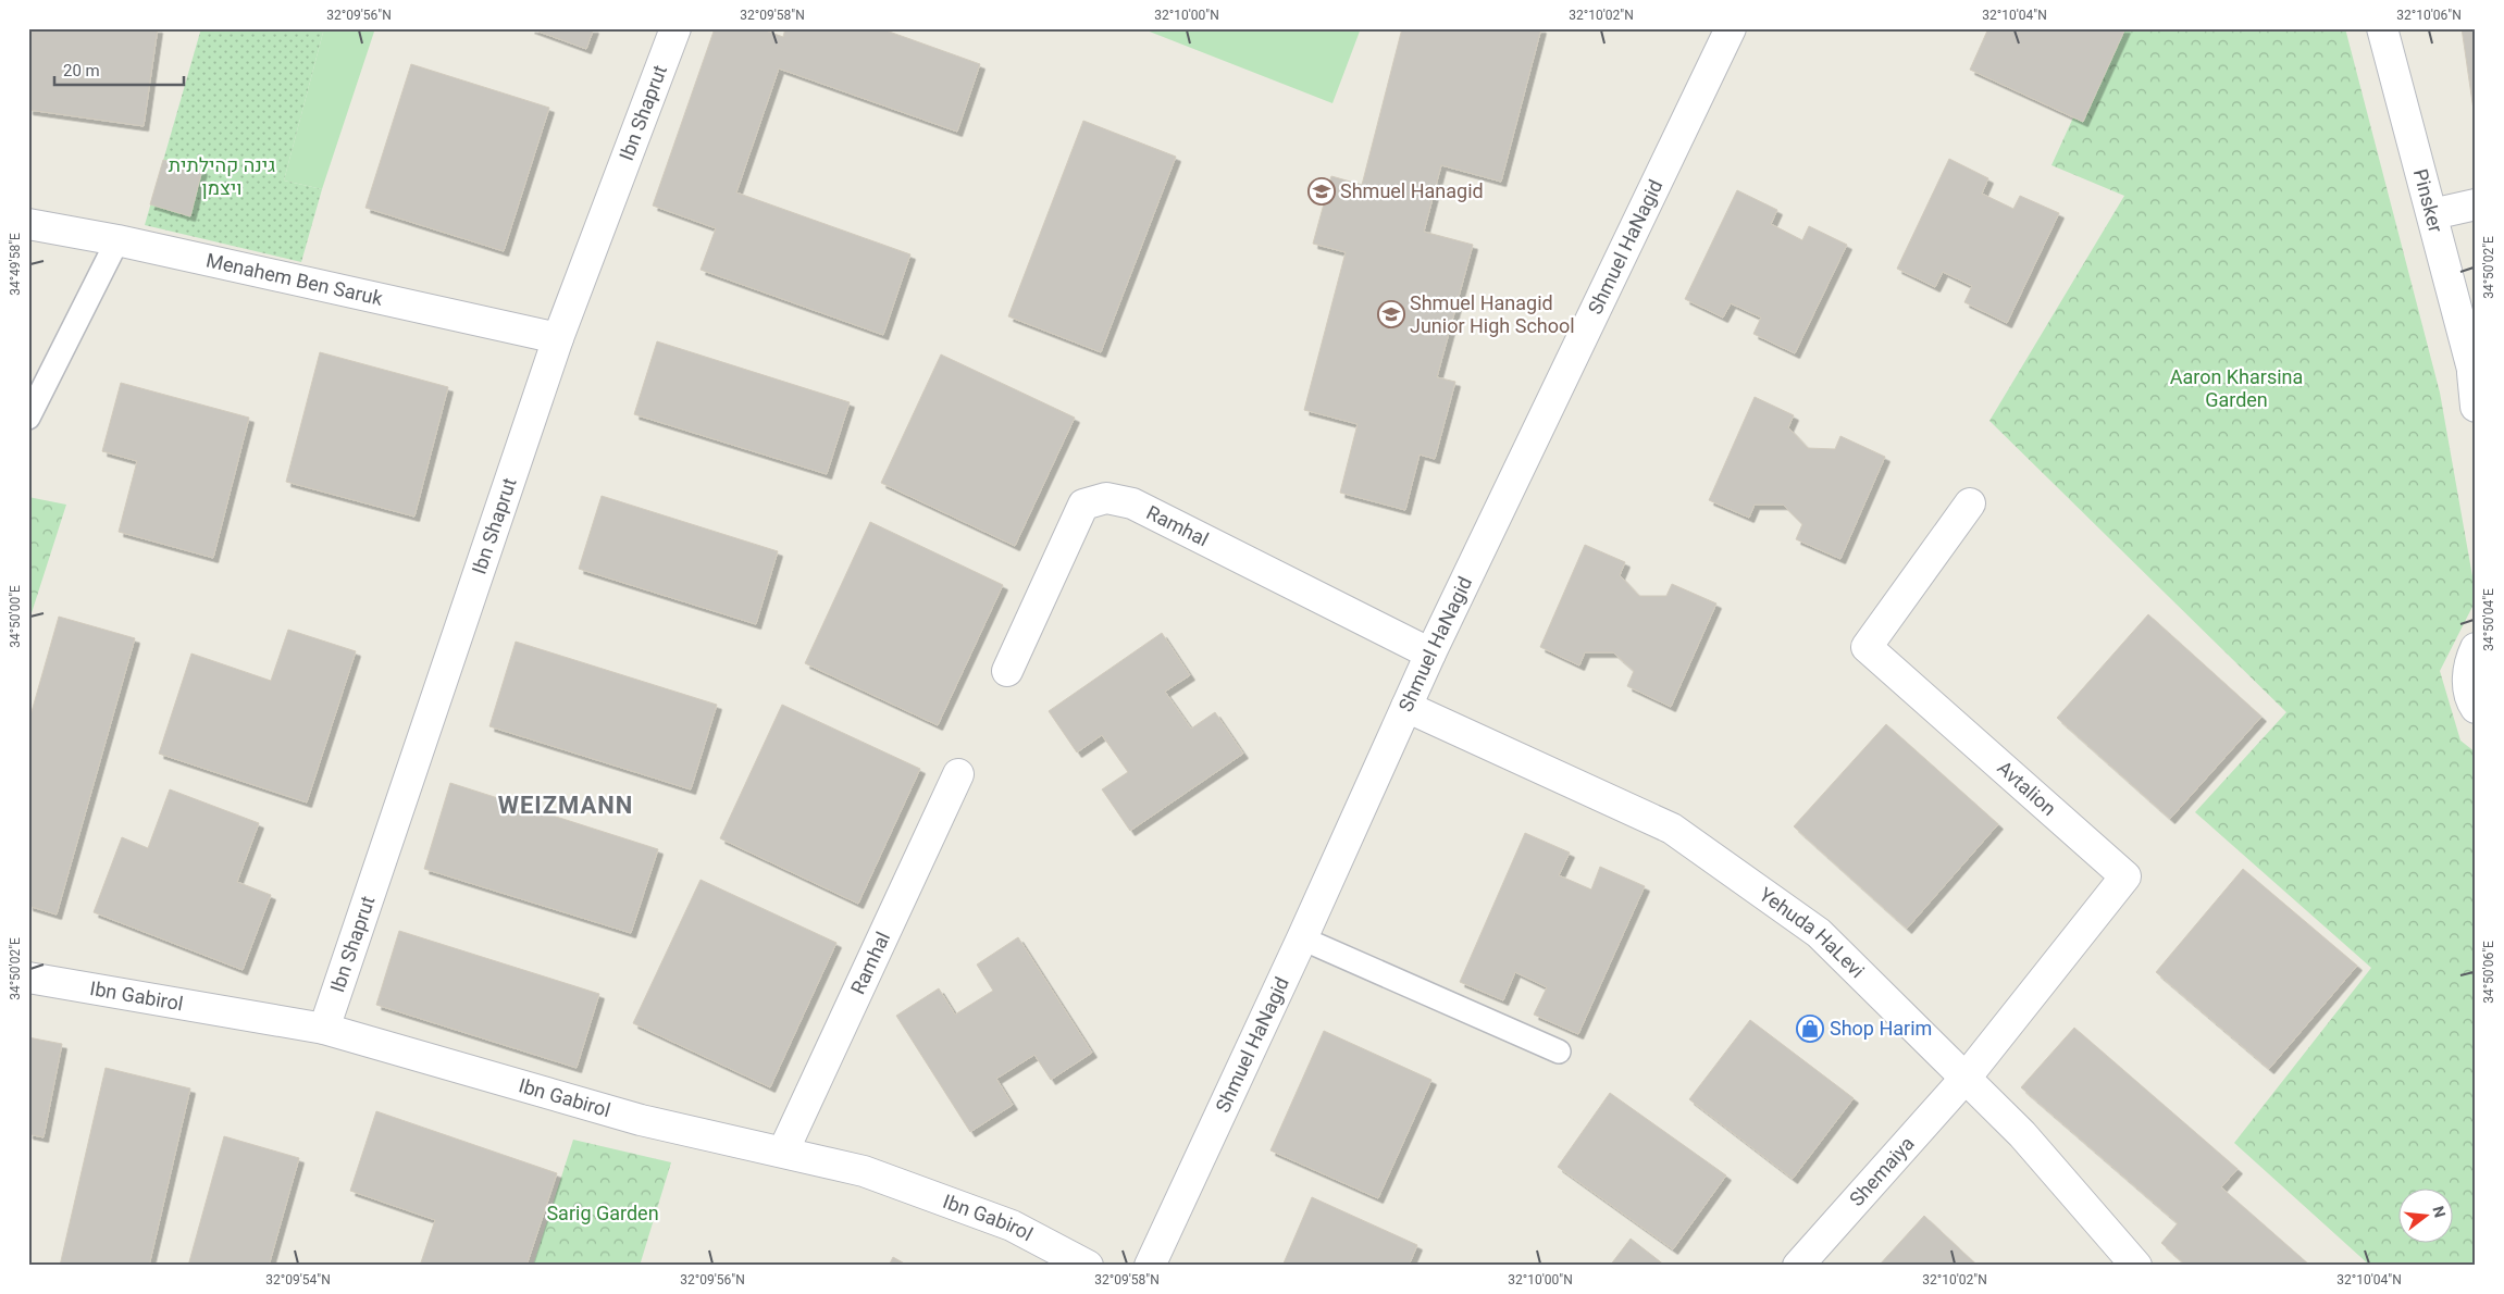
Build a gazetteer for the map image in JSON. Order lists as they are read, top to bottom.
{
  "streets": {
    "street": [
      "Ibn Shaprut",
      "Pinsker",
      "Shmuel HaNagid",
      "Menahem Ben Saruk",
      "Ramhal",
      "Avtalion",
      "Yehuda HaLevi",
      "Ibn Gabirol",
      "Shemaiya"
    ]
  },
  "crossings": [
    ["Ibn Shaprut", "Menahem Ben Saruk"],
    ["Ibn Shaprut", "Ibn Gabirol"],
    ["Shmuel HaNagid", "Ramhal"],
    ["Shmuel HaNagid", "Yehuda HaLevi"],
    ["Ramhal", "Ibn Gabirol"],
    ["Avtalion", "Yehuda HaLevi"],
    ["Avtalion", "Shemaiya"],
    ["Yehuda HaLevi", "Shemaiya"]
  ],
  "districts": ["WEIZMANN"],
  "parks": ["גינה קהילתית ויצמן", "Aaron Kharsina Garden", "Sarig Garden"],
  "places": {
    "school or university": ["Shmuel Hanagid", "Shmuel Hanagid Junior High School"],
    "shop": ["Shop Harim"]
  },
  "scale_bar": "20 m",
  "north": "right",
  "coordinates": [
    "32°09'56\"N",
    "32°09'58\"N",
    "32°10'00\"N",
    "32°10'02\"N",
    "32°10'04\"N",
    "32°10'06\"N",
    "34°49'58\"E",
    "34°50'02\"E",
    "34°50'00\"E",
    "34°50'04\"E",
    "34°50'06\"E",
    "32°09'54\"N"
  ]
}
